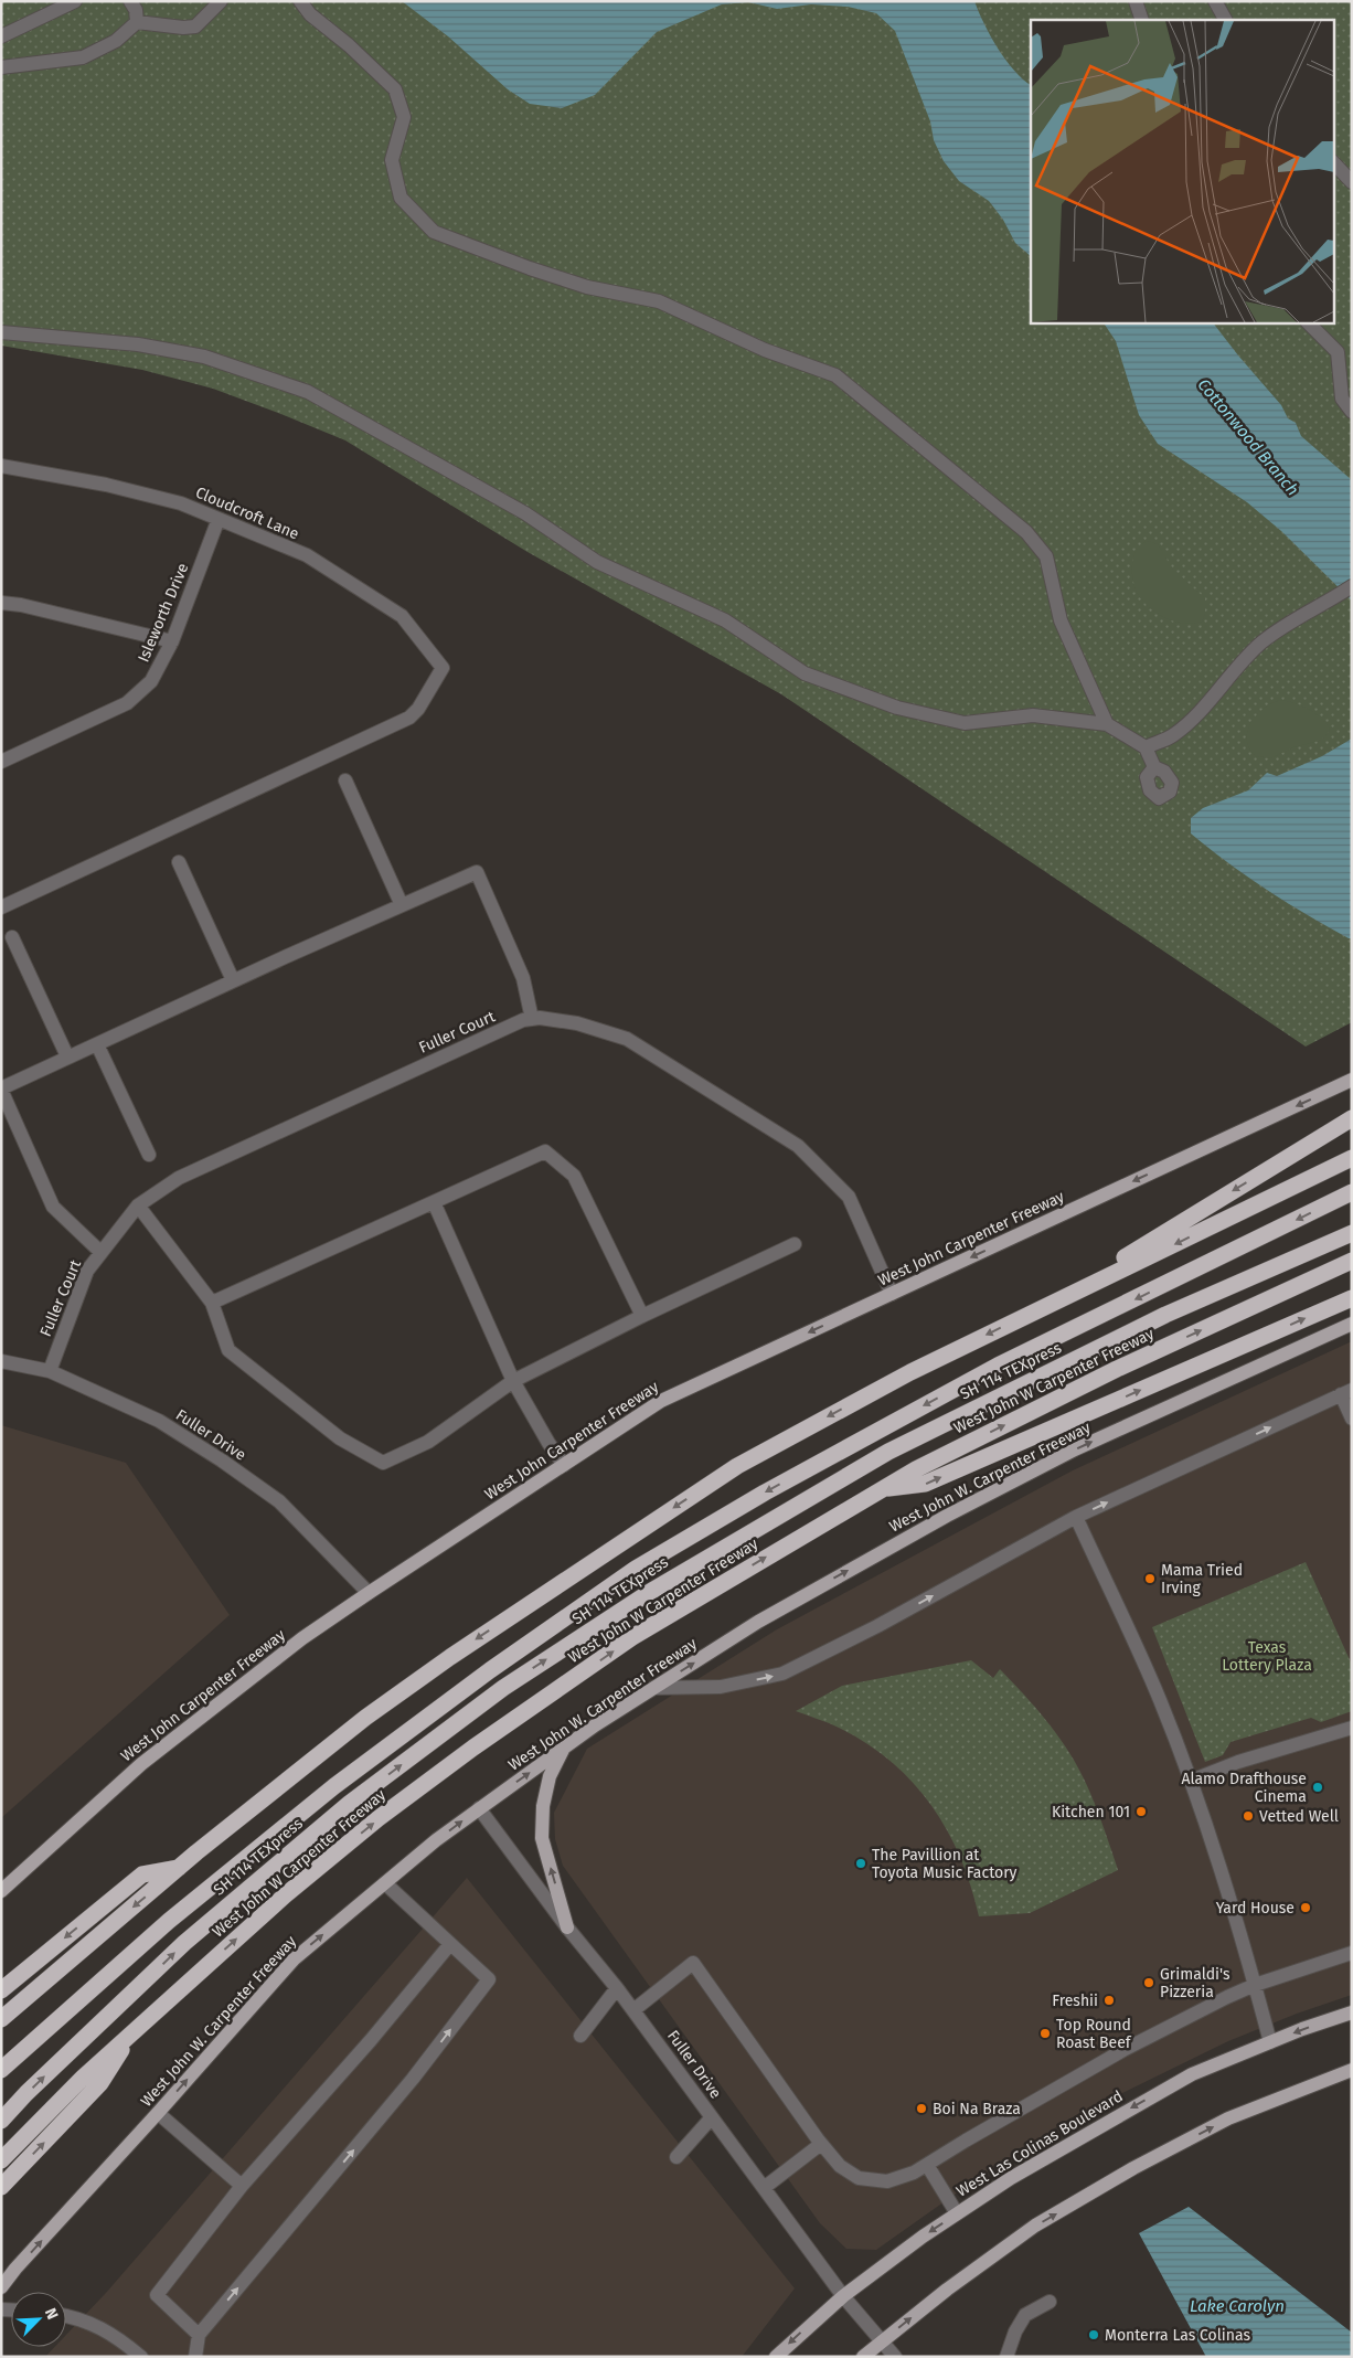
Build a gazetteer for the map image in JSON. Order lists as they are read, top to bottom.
{
  "streets": {
    "highway": ["SH 114 TEXpress", "West John W Carpenter Freeway"],
    "main road": ["West John Carpenter Freeway", "West John W. Carpenter Freeway", "West Las Colinas Boulevard"],
    "street": [
      "Cloudcroft Lane",
      "Isleworth Drive",
      "Fuller Court",
      "Fuller Drive"
    ]
  },
  "crossings": [
    ["Cloudcroft Lane", "Isleworth Drive"],
    ["Fuller Court", "West John Carpenter Freeway"],
    ["Fuller Court", "Fuller Drive"],
    ["West John Carpenter Freeway", "Fuller Drive"],
    ["Fuller Drive", "West John W. Carpenter Freeway"],
    ["Fuller Drive", "West Las Colinas Boulevard"]
  ],
  "one_way": ["West John Carpenter Freeway", "West John W. Carpenter Freeway"],
  "water": ["Cottonwood Branch", "Lake Carolyn"],
  "parks": ["Texas Lottery Plaza"],
  "places": [
    "Mama Tried Irving",
    "Alamo Drafthouse Cinema",
    "Kitchen 101",
    "Vetted Well",
    "The Pavillion at Toyota Music Factory",
    "Yard House",
    "Grimaldi's Pizzeria",
    "Freshii",
    "Top Round Roast Beef",
    "Boi Na Braza",
    "Monterra Las Colinas"
  ],
  "north": "top right"
}
